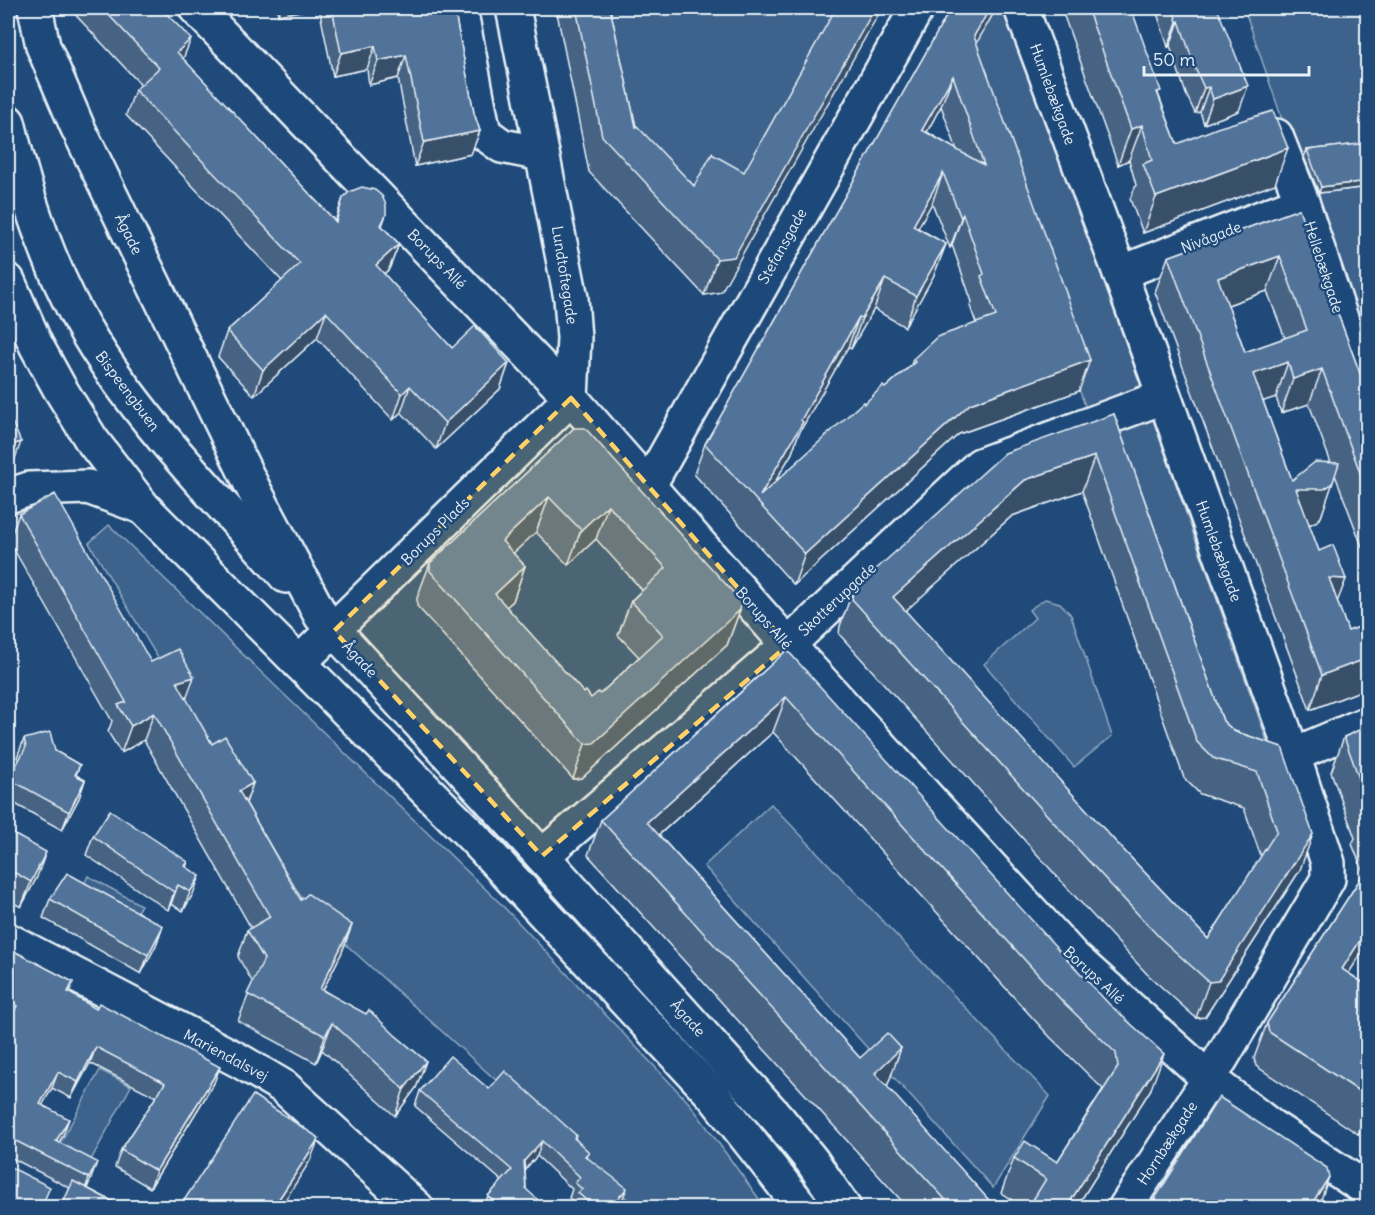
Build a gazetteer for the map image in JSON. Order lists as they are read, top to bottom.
{
  "streets": {
    "street": [
      "Humlebækgade",
      "Ågade",
      "Nivågade",
      "Stefansgade",
      "Borups Allé",
      "Hellebækgade",
      "Lundtoftegade",
      "Bispeengbuen",
      "Borups Plads",
      "Skotterupgade",
      "Mariendalsvej",
      "Hornbækgade"
    ]
  },
  "crossings": [
    ["Humlebækgade", "Nivågade"],
    ["Humlebækgade", "Borups Allé"],
    ["Humlebækgade", "Skotterupgade"],
    ["Humlebækgade", "Hornbækgade"],
    ["Ågade", "Bispeengbuen"],
    ["Ågade", "Borups Plads"],
    ["Ågade", "Skotterupgade"],
    ["Nivågade", "Hellebækgade"],
    ["Stefansgade", "Borups Allé"],
    ["Borups Allé", "Lundtoftegade"],
    ["Borups Allé", "Borups Plads"],
    ["Borups Allé", "Skotterupgade"],
    ["Borups Allé", "Hornbækgade"],
    ["Lundtoftegade", "Borups Plads"],
    ["Bispeengbuen", "Borups Plads"]
  ],
  "scale_bar": "50 m"
}
